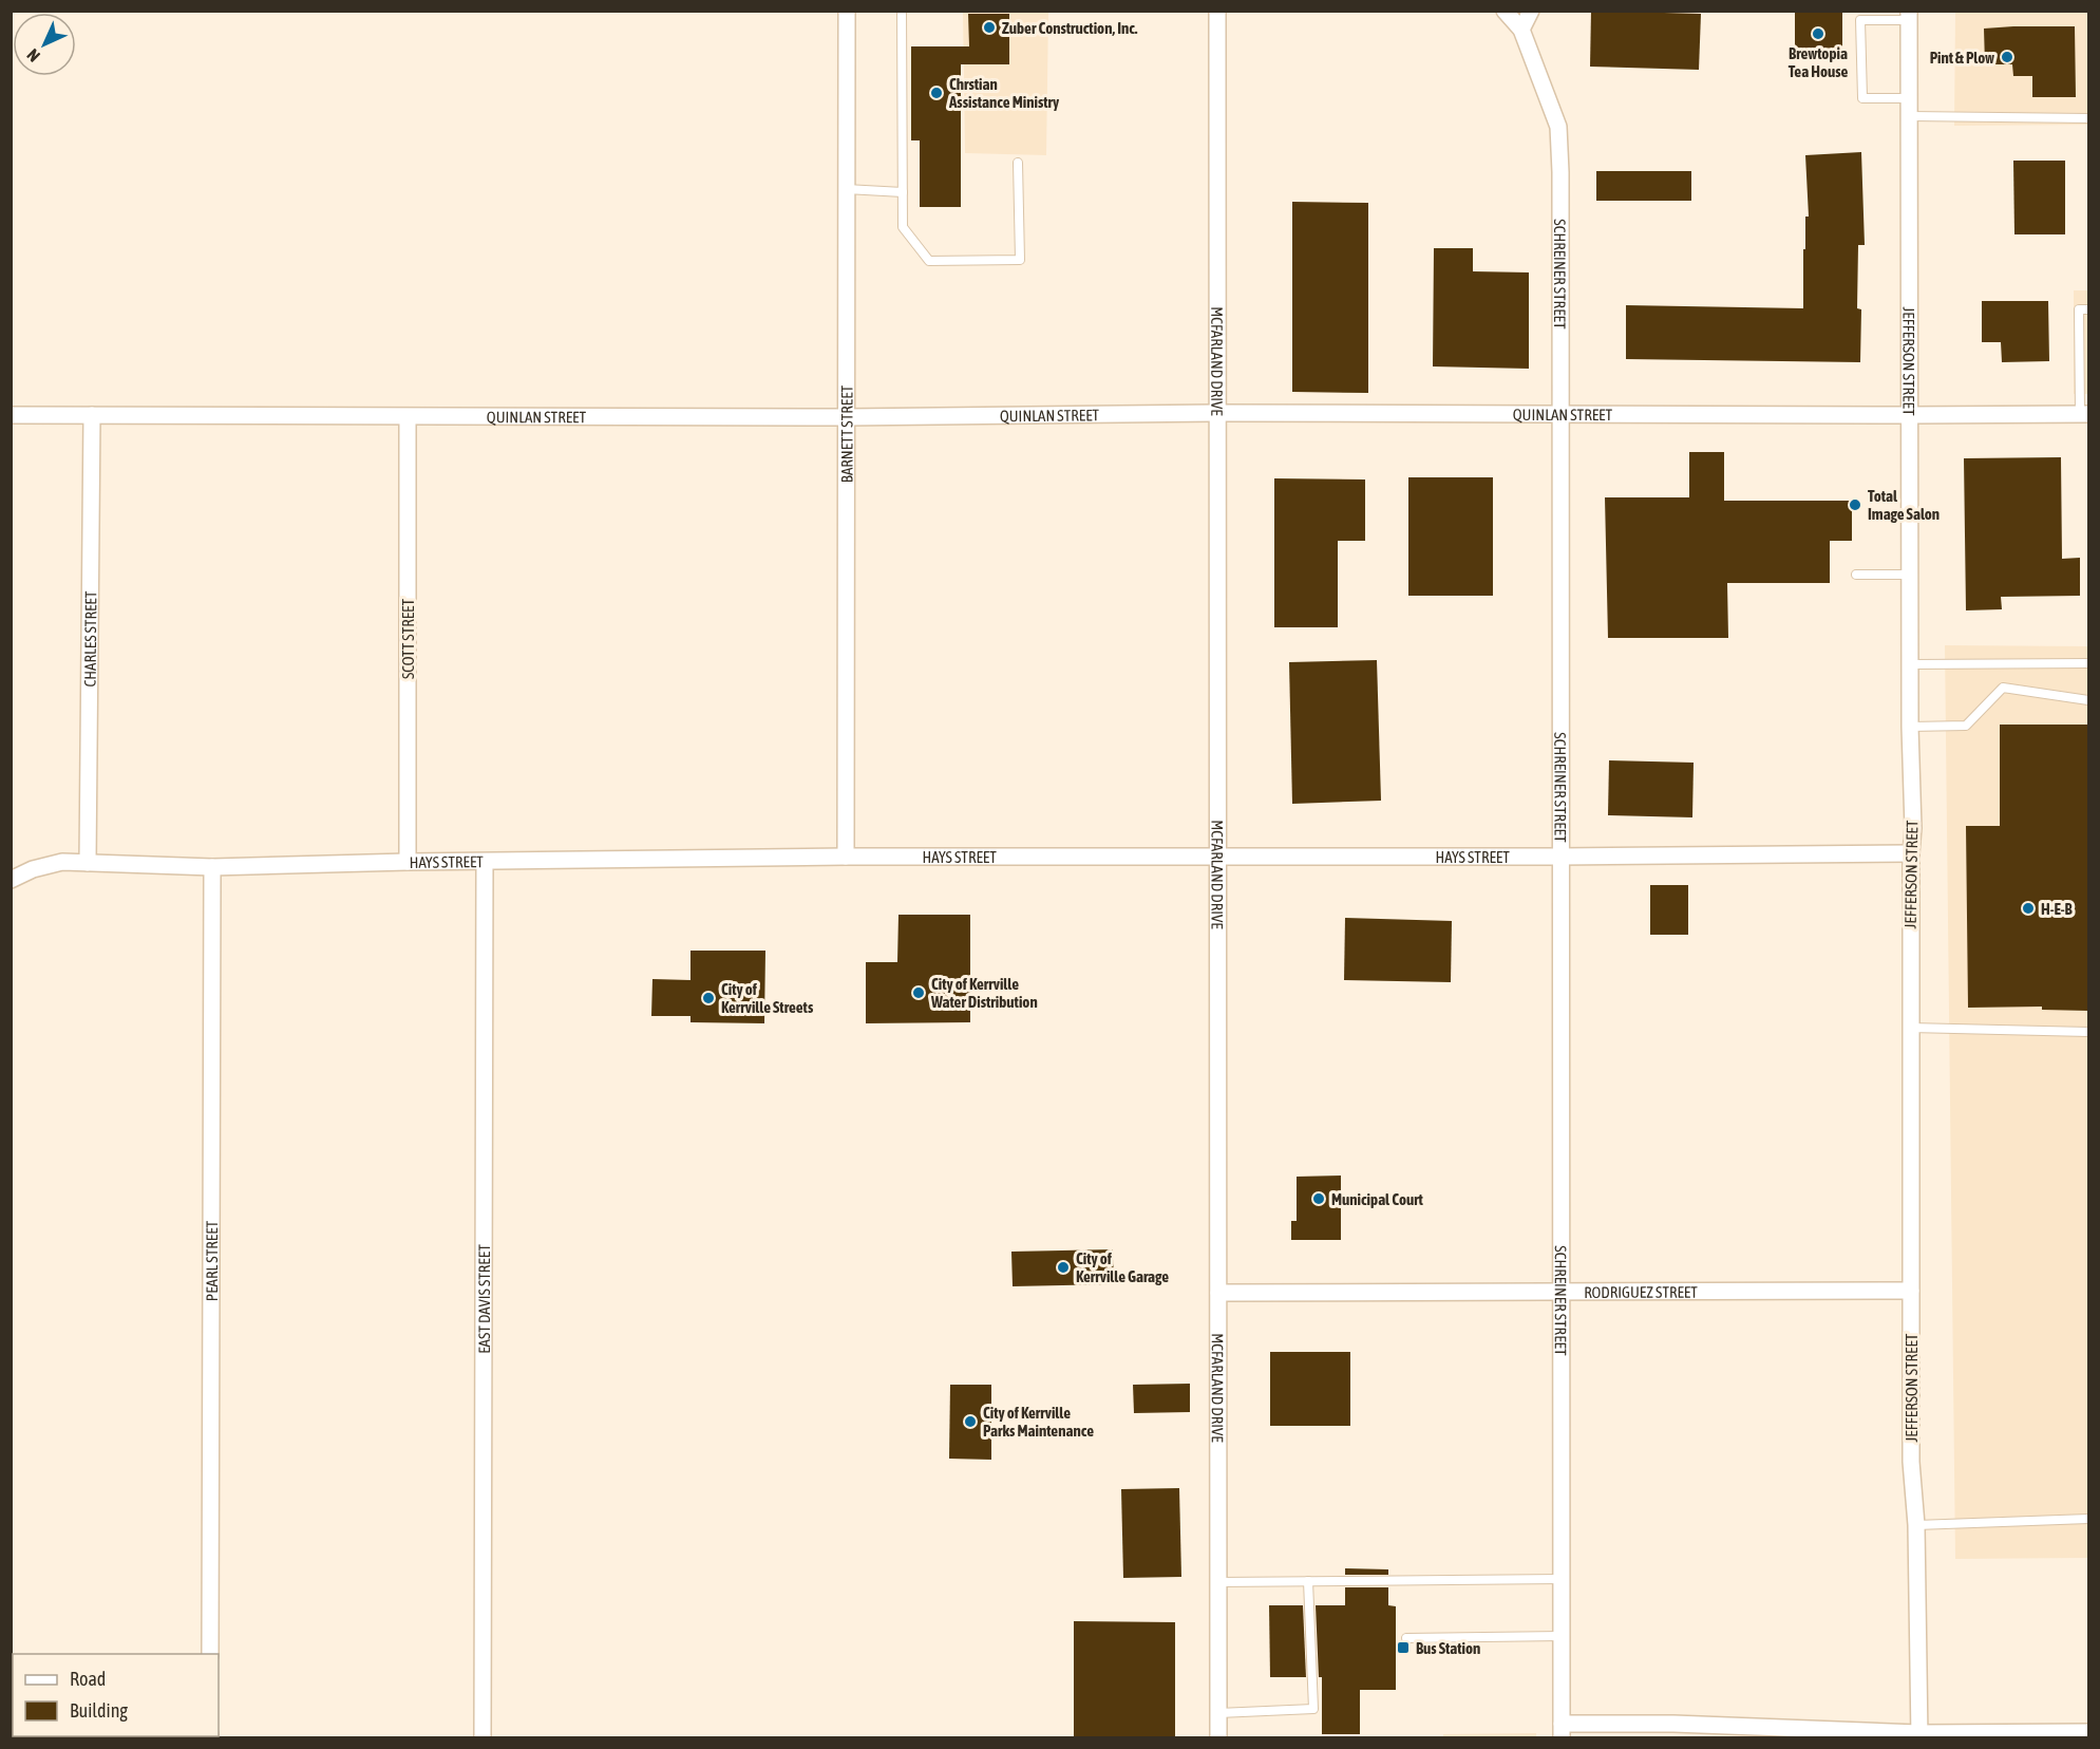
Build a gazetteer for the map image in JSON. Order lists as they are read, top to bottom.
{
  "streets": {
    "street": [
      "SCHREINER STREET",
      "MCFARLAND DRIVE",
      "JEFFERSON STREET",
      "QUINLAN STREET",
      "BARNETT STREET",
      "CHARLES STREET",
      "SCOTT STREET",
      "HAYS STREET",
      "PEARL STREET",
      "RODRIGUEZ STREET",
      "EAST DAVIS STREET"
    ]
  },
  "crossings": [
    ["SCHREINER STREET", "QUINLAN STREET"],
    ["SCHREINER STREET", "HAYS STREET"],
    ["SCHREINER STREET", "RODRIGUEZ STREET"],
    ["MCFARLAND DRIVE", "QUINLAN STREET"],
    ["MCFARLAND DRIVE", "HAYS STREET"],
    ["MCFARLAND DRIVE", "RODRIGUEZ STREET"],
    ["JEFFERSON STREET", "QUINLAN STREET"],
    ["JEFFERSON STREET", "HAYS STREET"],
    ["JEFFERSON STREET", "RODRIGUEZ STREET"],
    ["QUINLAN STREET", "BARNETT STREET"],
    ["QUINLAN STREET", "CHARLES STREET"],
    ["QUINLAN STREET", "SCOTT STREET"],
    ["BARNETT STREET", "HAYS STREET"],
    ["CHARLES STREET", "HAYS STREET"],
    ["SCOTT STREET", "HAYS STREET"],
    ["HAYS STREET", "PEARL STREET"],
    ["HAYS STREET", "EAST DAVIS STREET"]
  ],
  "places": {
    "other": [
      "Zuber Construction, Inc.",
      "Brewtopia Tea House",
      "Pint & Plow",
      "Chrstian Assistance Ministry",
      "Total Image Salon",
      "H-E-B",
      "City of Kerrville Water Distribution",
      "City of Kerrville Streets",
      "Municipal Court",
      "City of Kerrville Garage",
      "City of Kerrville Parks Maintenance"
    ],
    "transit": ["Bus Station"]
  },
  "legend": ["Road", "Building"],
  "north": "bottom left"
}
